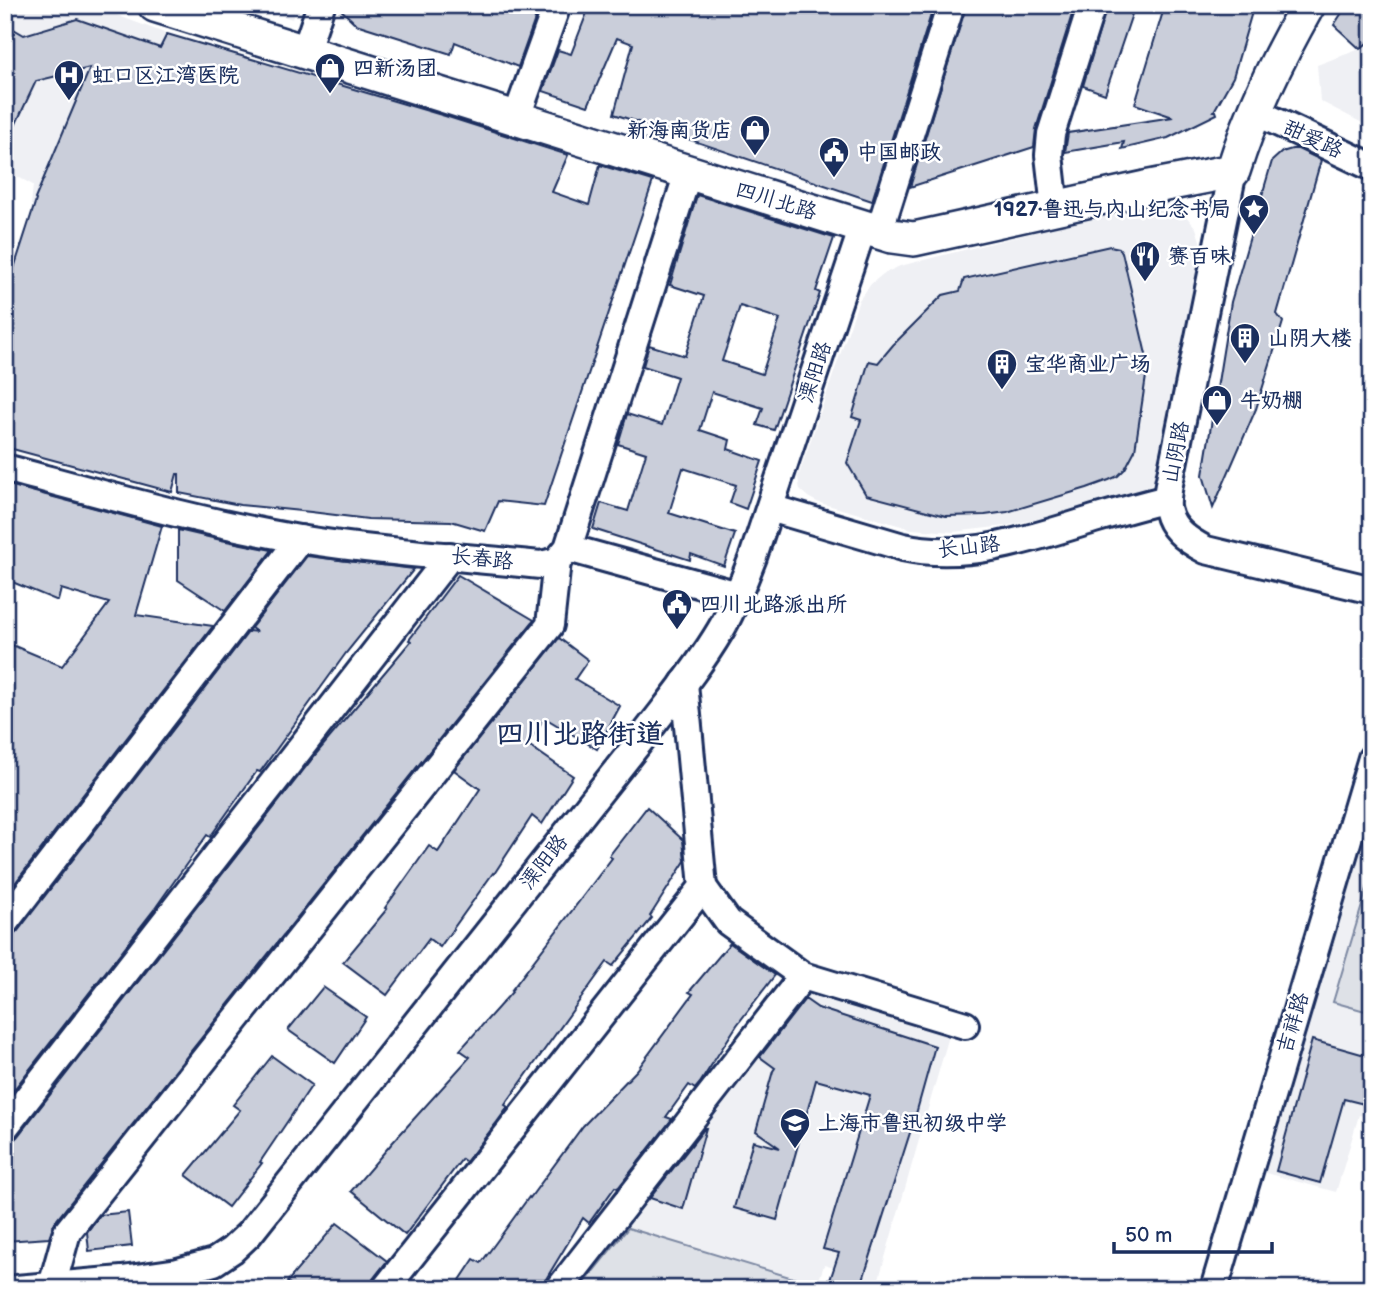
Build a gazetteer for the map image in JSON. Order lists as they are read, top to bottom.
{
  "streets": {
    "main road": ["四川北路"],
    "street": [
      "甜爱路",
      "溧阳路",
      "山阴路",
      "长山路",
      "长春路",
      "吉祥路"
    ]
  },
  "crossings": [
    ["四川北路", "溧阳路"],
    ["四川北路", "山阴路"],
    ["溧阳路", "长山路"],
    ["山阴路", "长山路"]
  ],
  "districts": ["四川北路街道"],
  "places": {
    "shop": ["四新汤团", "新海南货店", "牛奶棚"],
    "hospital": ["虹口区江湾医院"],
    "public building": ["中国邮政", "四川北路派出所"],
    "place": ["1927·鲁迅与内山纪念书局"],
    "restaurant": ["赛百味"],
    "building": ["山阴大楼", "宝华商业广场"],
    "school or university": ["上海市鲁迅初级中学"]
  },
  "scale_bar": "50 m"
}
